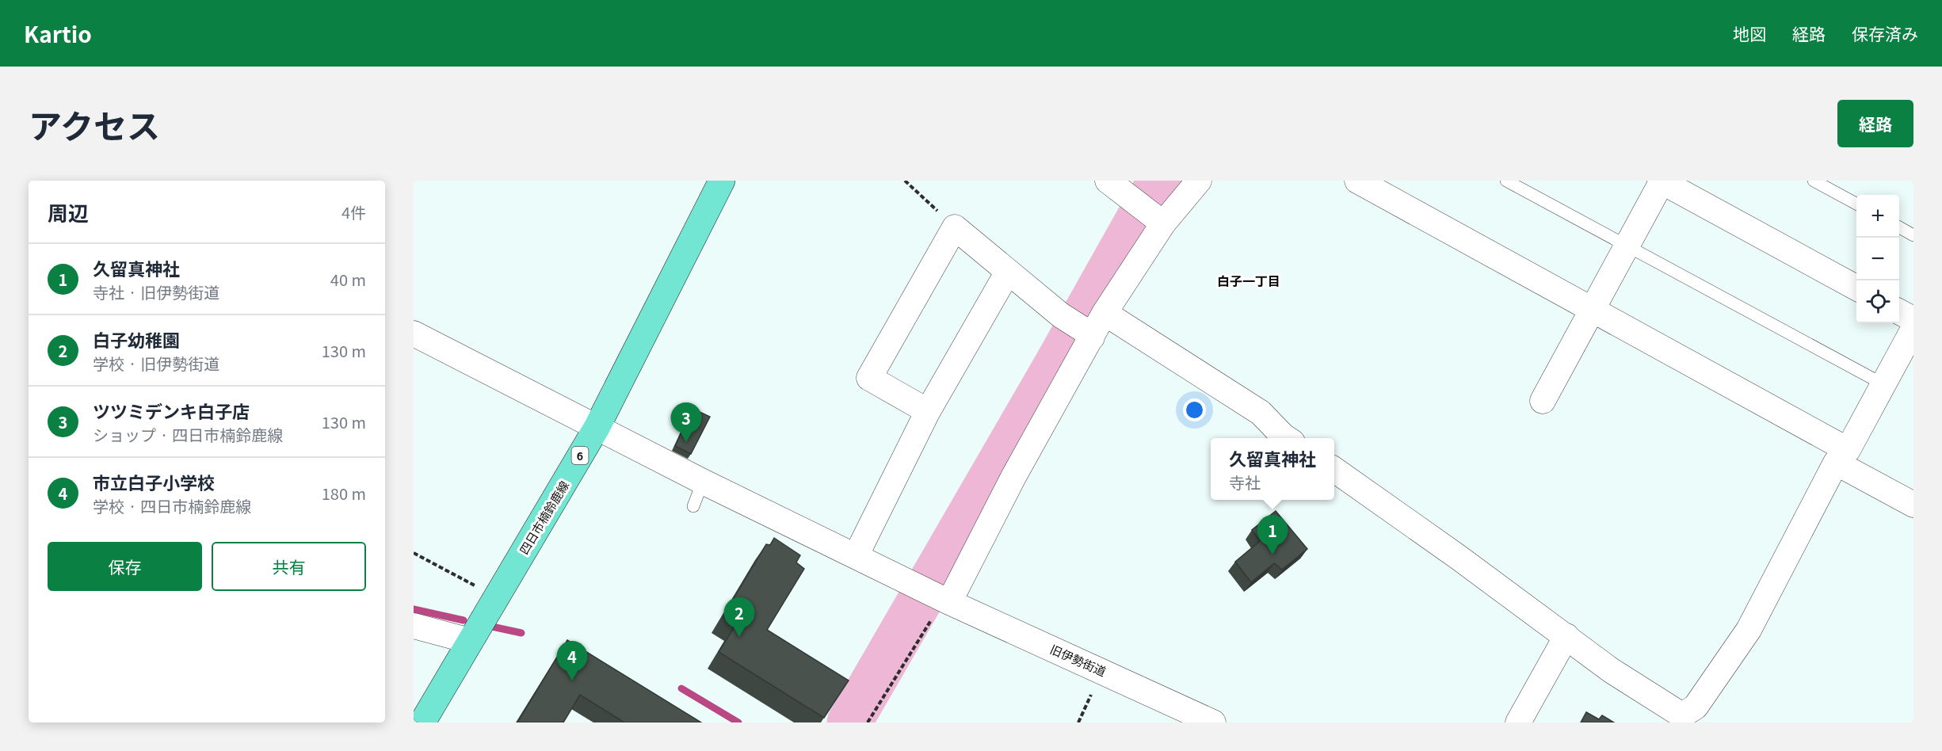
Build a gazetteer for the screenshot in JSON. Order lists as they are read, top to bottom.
{
  "streets": {
    "main road": ["6", "四日市楠鈴鹿線"],
    "street": ["旧伊勢街道"]
  },
  "crossings": [
    ["四日市楠鈴鹿線", "旧伊勢街道"]
  ],
  "districts": ["白子一丁目"],
  "page": {
    "header": "Kartio",
    "nav": ["地図", "経路", "保存済み"],
    "title": "アクセス",
    "buttons": [
      "経路",
      ["保存", "共有"]
    ],
    "heading": ["周辺", "4件"],
    "map_buttons": ["+", "−"],
    "list": [
      {
        "mark": "1",
        "name": "久留真神社",
        "note": "寺社 · 旧伊勢街道",
        "value": "40 m"
      },
      {
        "mark": "2",
        "name": "白子幼稚園",
        "note": "学校 · 旧伊勢街道",
        "value": "130 m"
      },
      {
        "mark": "3",
        "name": "ツツミデンキ白子店",
        "note": "ショップ · 四日市楠鈴鹿線",
        "value": "130 m"
      },
      {
        "mark": "4",
        "name": "市立白子小学校",
        "note": "学校 · 四日市楠鈴鹿線",
        "value": "180 m"
      }
    ],
    "pins": [
      "3",
      "1",
      "2",
      "4"
    ],
    "popup": ["久留真神社", "寺社"]
  }
}
